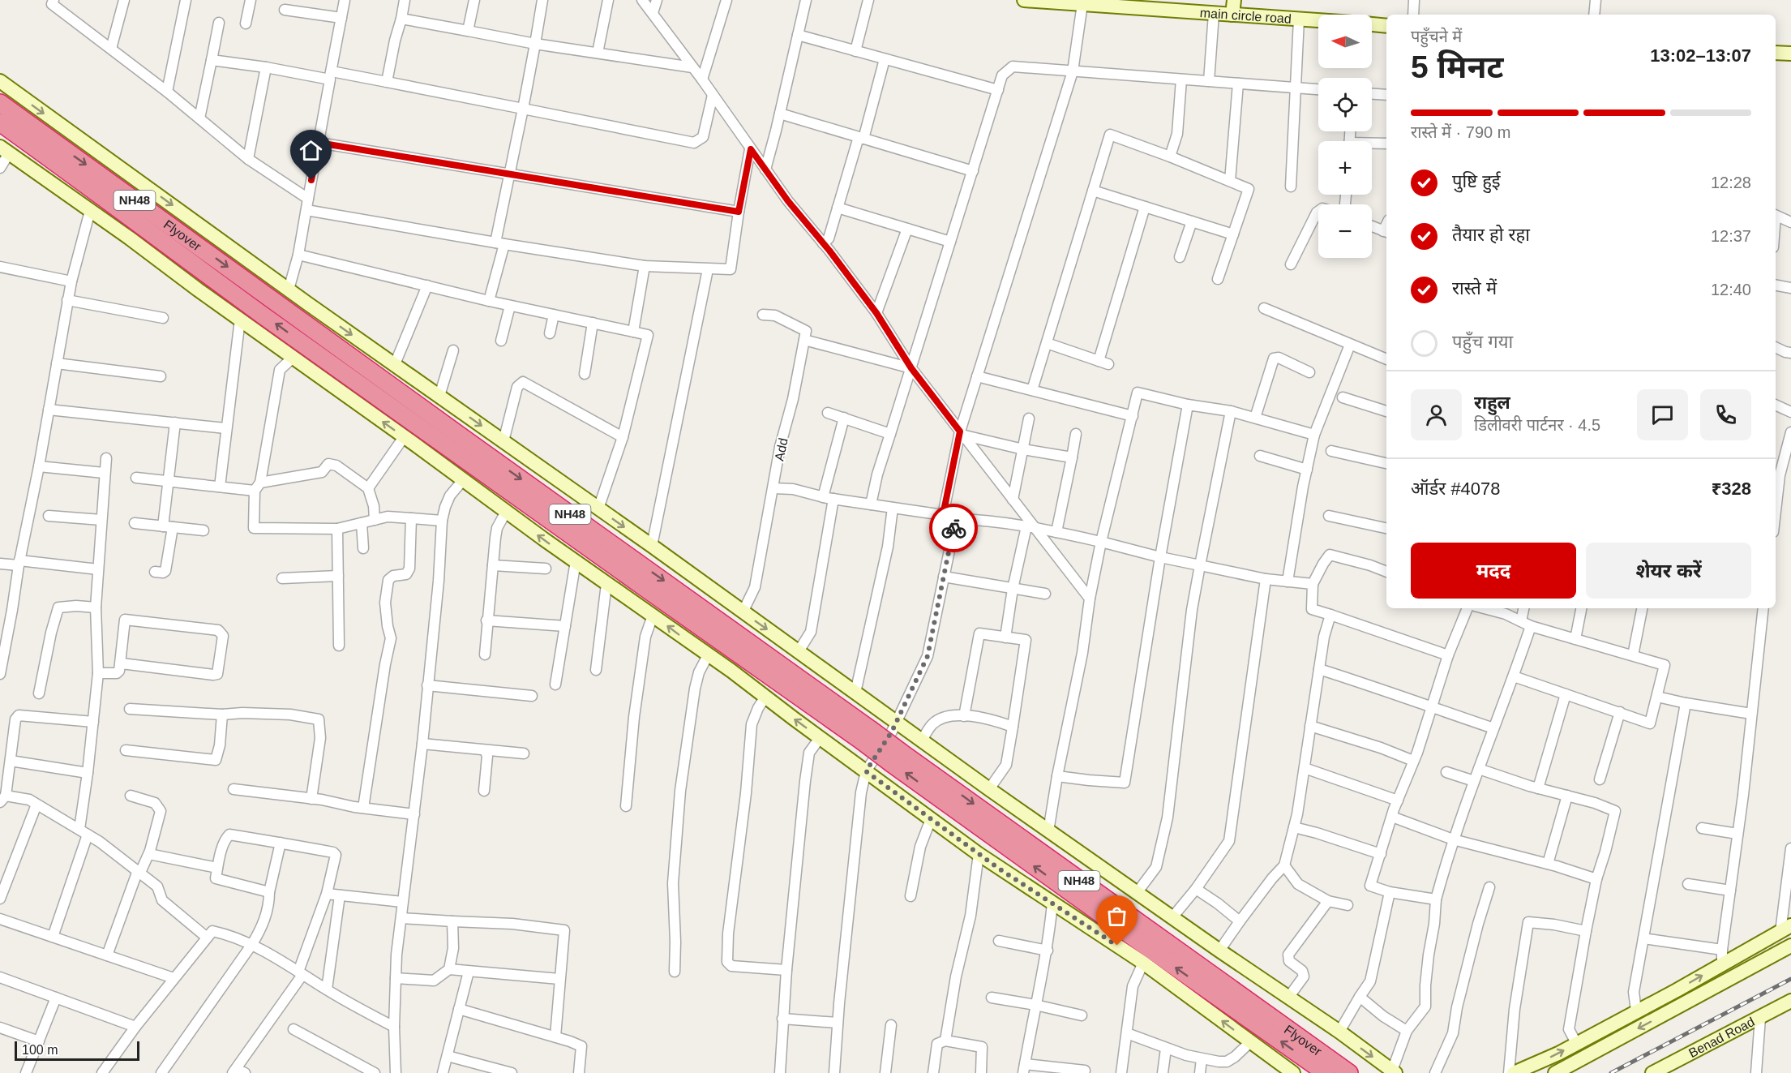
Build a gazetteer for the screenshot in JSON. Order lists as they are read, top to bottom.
{
  "streets": {
    "highway": ["NH48", "Flyover"],
    "main road": ["main circle road", "Benad Road"],
    "street": ["Add"]
  },
  "crossings": [
    ["NH48", "Flyover"]
  ],
  "scale_bar": "100 m",
  "north": "left",
  "page": {
    "map_buttons": ["+", "−"],
    "heading": ["5 मिनट", "पहुँचने में", "13:02–13:07"],
    "panel": [
      "राहुल",
      "डिलीवरी पार्टनर · 4.5",
      "ऑर्डर #4078",
      "₹328"
    ],
    "bar": "रास्ते में · 790 m",
    "list": [
      ["पुष्टि हुई", "12:28"],
      ["तैयार हो रहा", "12:37"],
      ["रास्ते में", "12:40"],
      "पहुँच गया"
    ],
    "buttons": ["मदद", "शेयर करें"],
    "scale": "100 m"
  }
}
